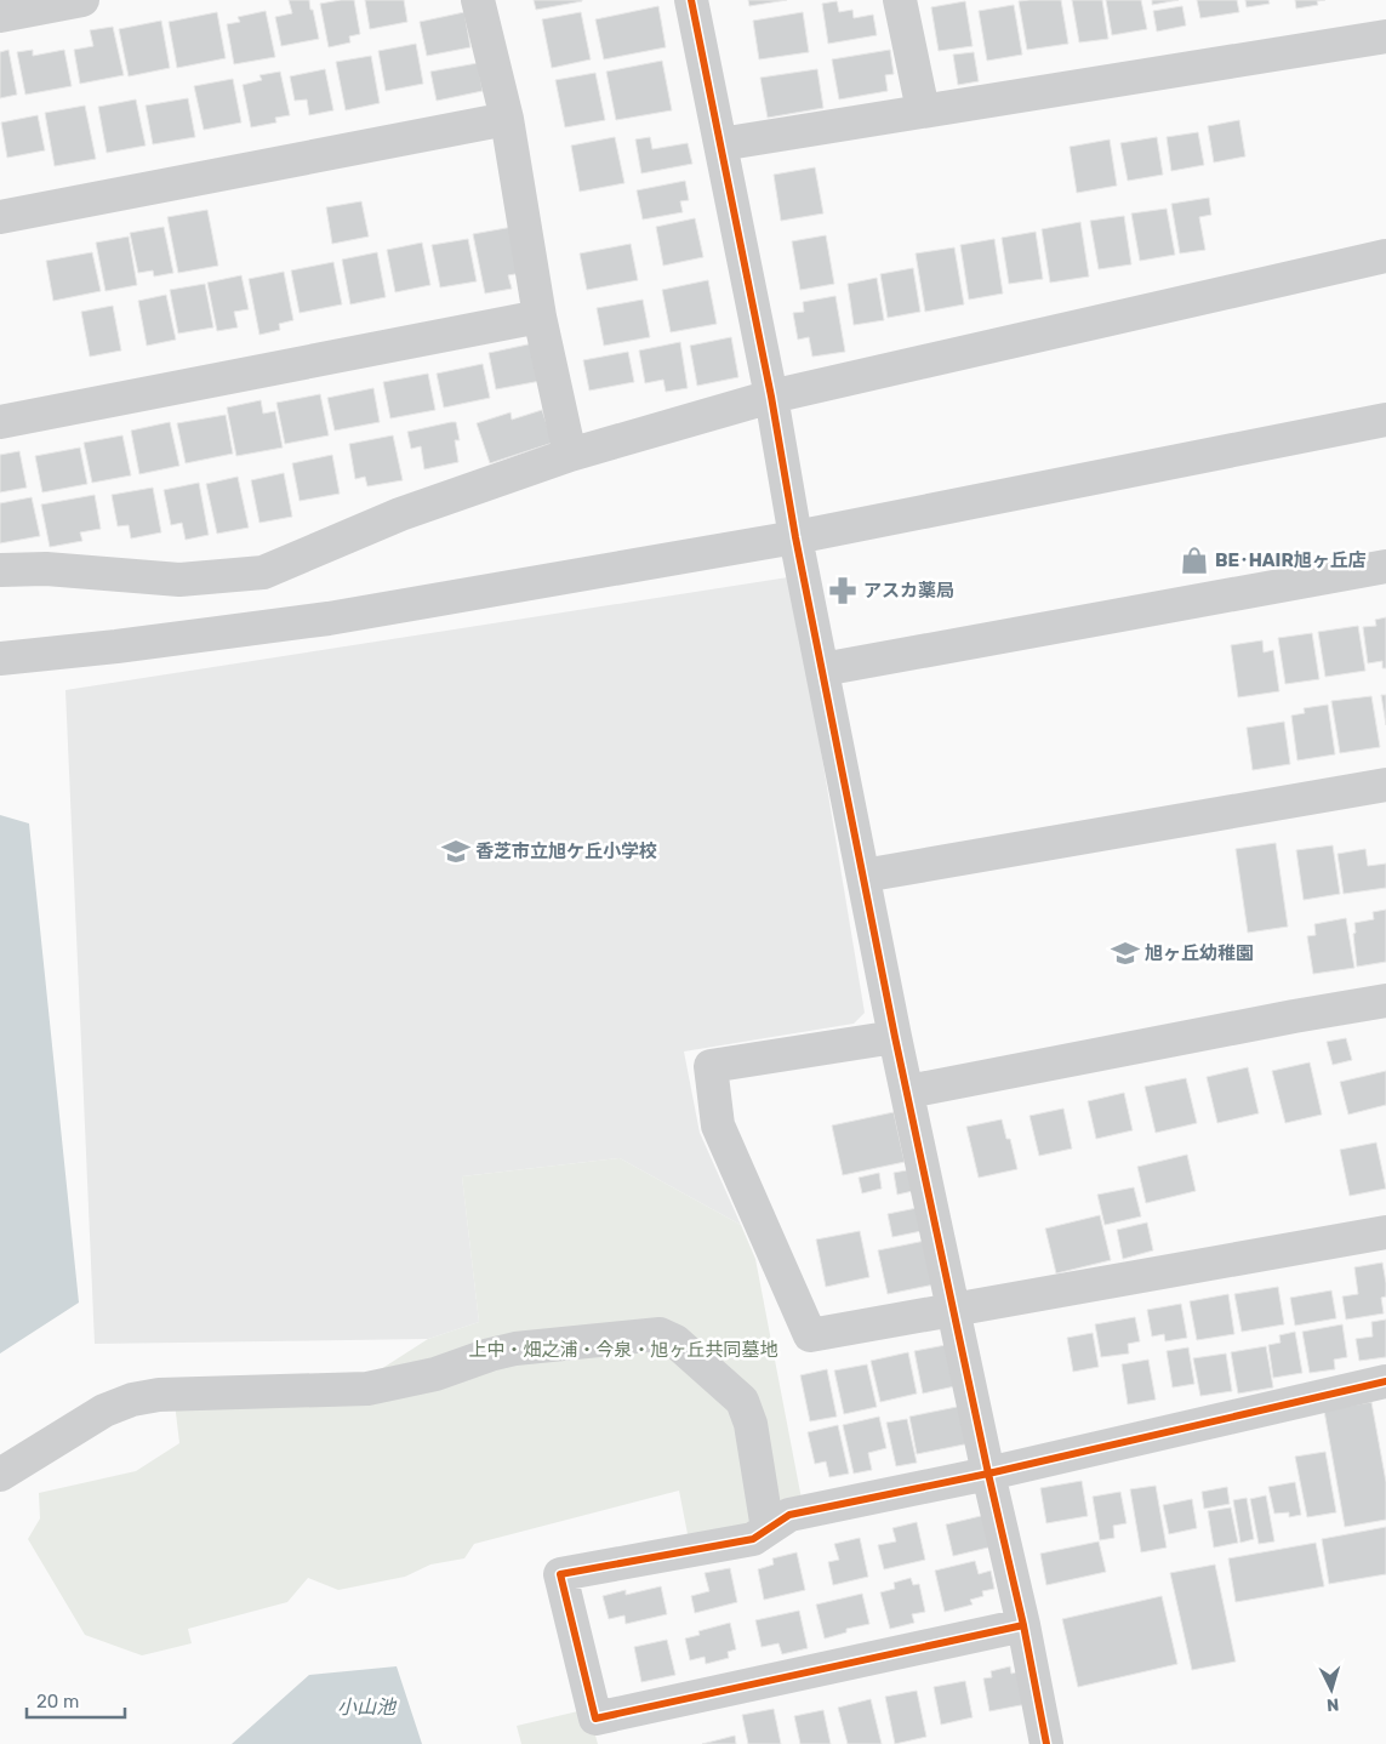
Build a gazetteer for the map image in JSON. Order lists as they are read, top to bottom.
{
  "water": ["小山池"],
  "parks": ["上中・畑之浦・今泉・旭ヶ丘共同墓地"],
  "places": {
    "shop": ["BE･HAIR旭ヶ丘店"],
    "pharmacy": ["アスカ薬局"],
    "school or university": ["香芝市立旭ケ丘小学校", "旭ヶ丘幼稚園"]
  },
  "scale_bar": "20 m",
  "north": "bottom"
}
